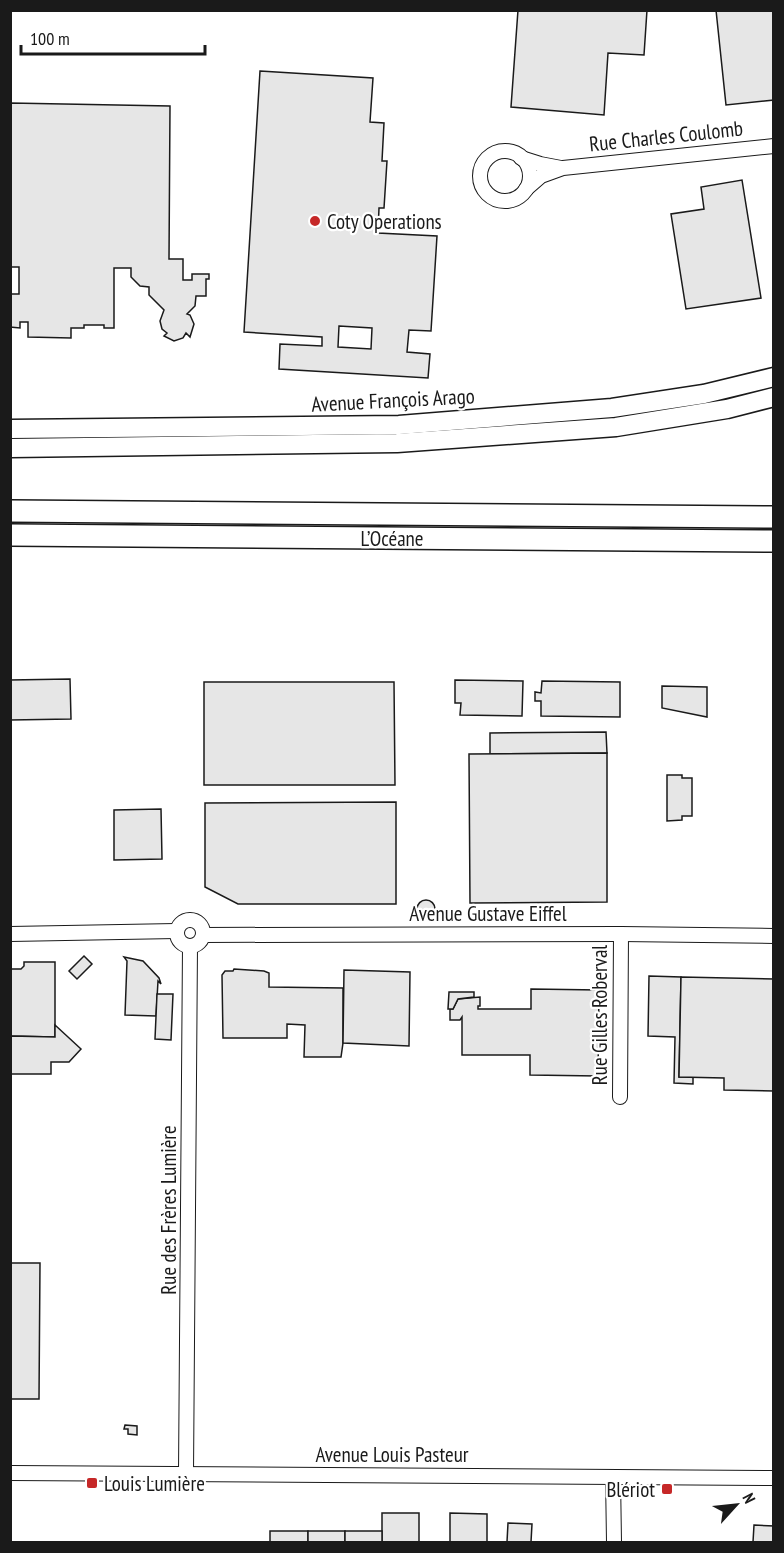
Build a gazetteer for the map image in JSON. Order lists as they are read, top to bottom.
{
  "streets": {
    "highway": ["L’Océane"],
    "main road": ["Avenue François Arago"],
    "street": [
      "Rue Charles Coulomb",
      "Avenue Gustave Eiffel",
      "Rue Gilles Roberval",
      "Rue des Frères Lumière",
      "Avenue Louis Pasteur"
    ]
  },
  "crossings": [
    ["Avenue Gustave Eiffel", "Rue Gilles Roberval"],
    ["Avenue Gustave Eiffel", "Rue des Frères Lumière"],
    ["Rue des Frères Lumière", "Avenue Louis Pasteur"]
  ],
  "places": {
    "other": ["Coty Operations"],
    "transit": ["Louis Lumière", "Blériot"]
  },
  "scale_bar": "100 m",
  "north": "top right"
}
